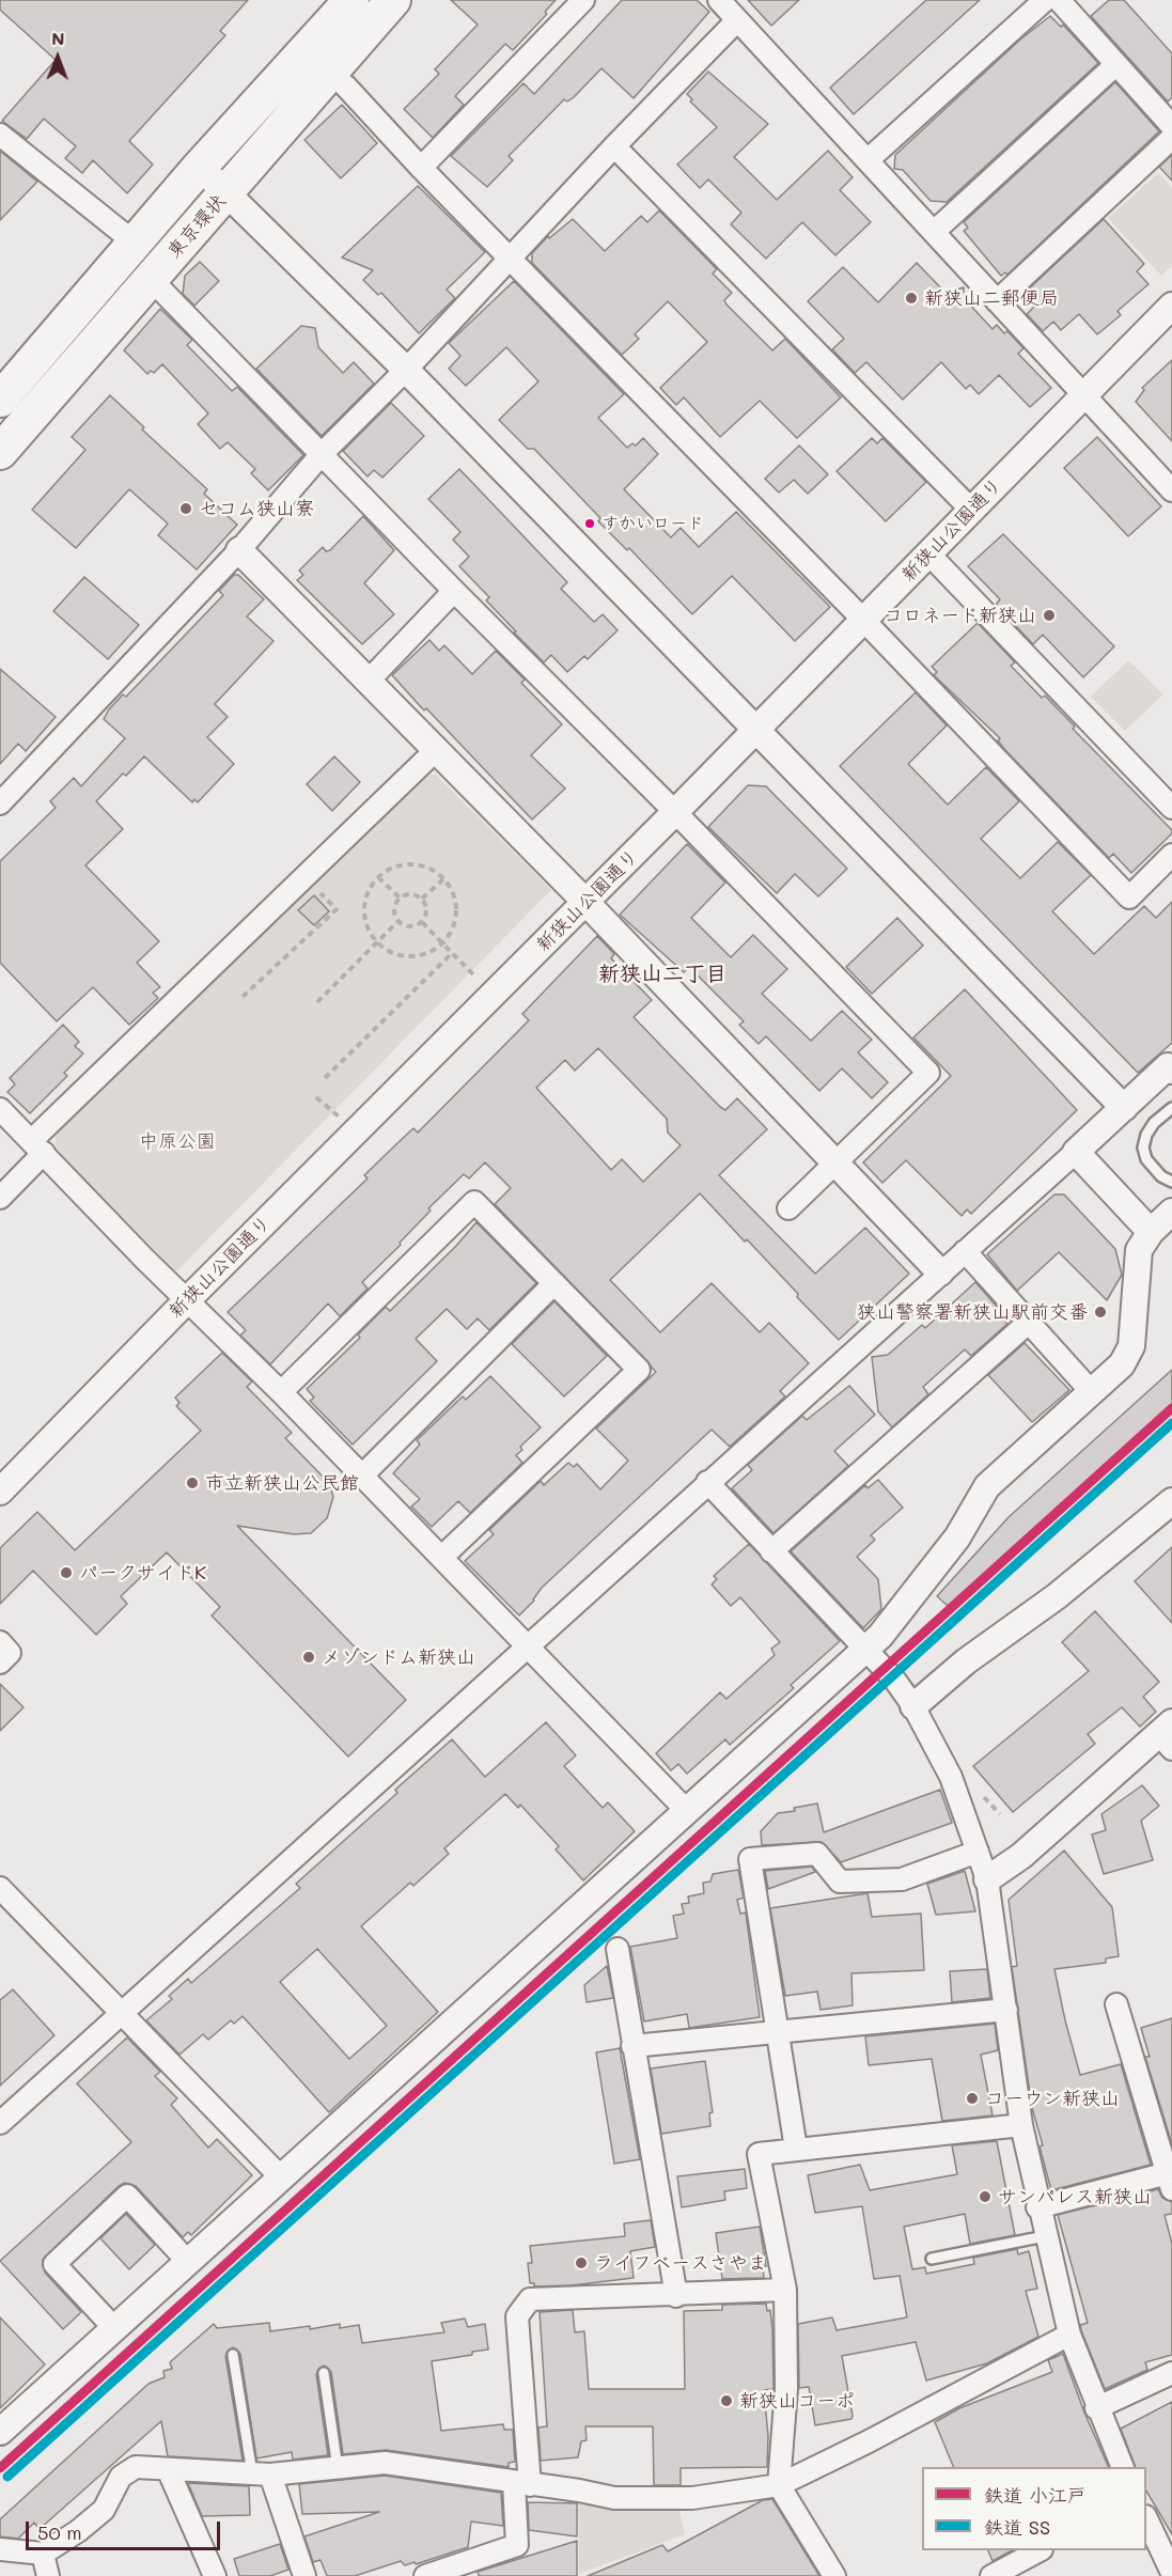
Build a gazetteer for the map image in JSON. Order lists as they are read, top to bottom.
{
  "streets": {
    "highway": ["東京環状"],
    "street": ["新狭山公園通り"]
  },
  "districts": ["新狭山二丁目"],
  "parks": ["中原公園"],
  "places": [
    "新狭山二郵便局",
    "セコム狭山寮",
    "すかいロード",
    "コロネード新狭山",
    "狭山警察署新狭山駅前交番",
    "市立新狭山公民館",
    "パークサイドK",
    "メゾンドム新狭山",
    "コーウン新狭山",
    "サンパレス新狭山",
    "ライフベースさやま",
    "新狭山コーポ"
  ],
  "lines": ["rail line 小江戸", "rail line SS"],
  "legend": ["鉄道 小江戸", "鉄道 SS"],
  "scale_bar": "50 m",
  "north": "top"
}
